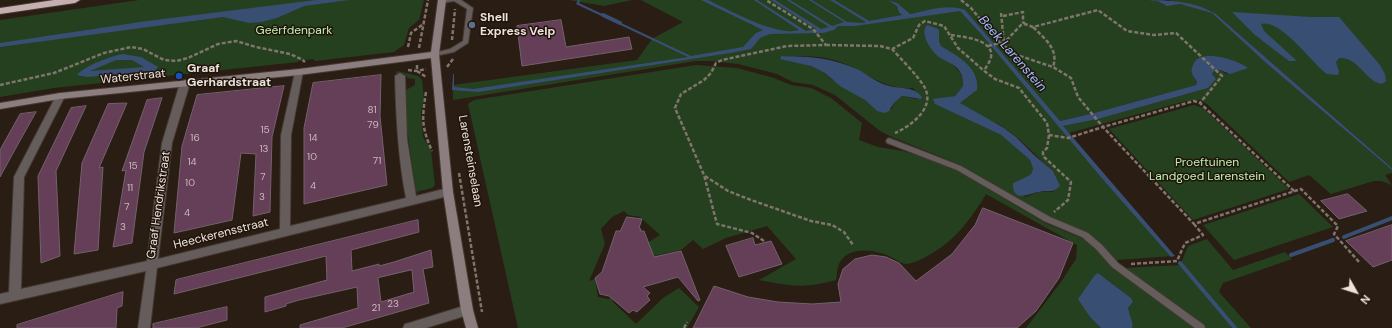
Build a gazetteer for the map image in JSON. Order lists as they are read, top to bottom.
{
  "streets": {
    "main road": ["Waterstraat", "Larensteinselaan"],
    "street": ["Graaf Hendrikstraat", "Heeckerensstraat"]
  },
  "crossings": [
    ["Waterstraat", "Larensteinselaan"],
    ["Waterstraat", "Graaf Hendrikstraat"],
    ["Larensteinselaan", "Heeckerensstraat"],
    ["Graaf Hendrikstraat", "Heeckerensstraat"]
  ],
  "water": ["Beek Larenstein"],
  "parks": ["Geërfdenpark", "Proeftuinen Landgoed Larenstein"],
  "places": ["Shell Express Velp", "Graaf Gerhardstraat"],
  "house_numbers": [
    "81",
    "79",
    "15",
    "16",
    "14",
    "13",
    "10",
    "71",
    "14",
    "15",
    "7",
    "10",
    "4",
    "11",
    "3",
    "7",
    "4",
    "3",
    "23",
    "21"
  ],
  "north": "bottom right"
}
